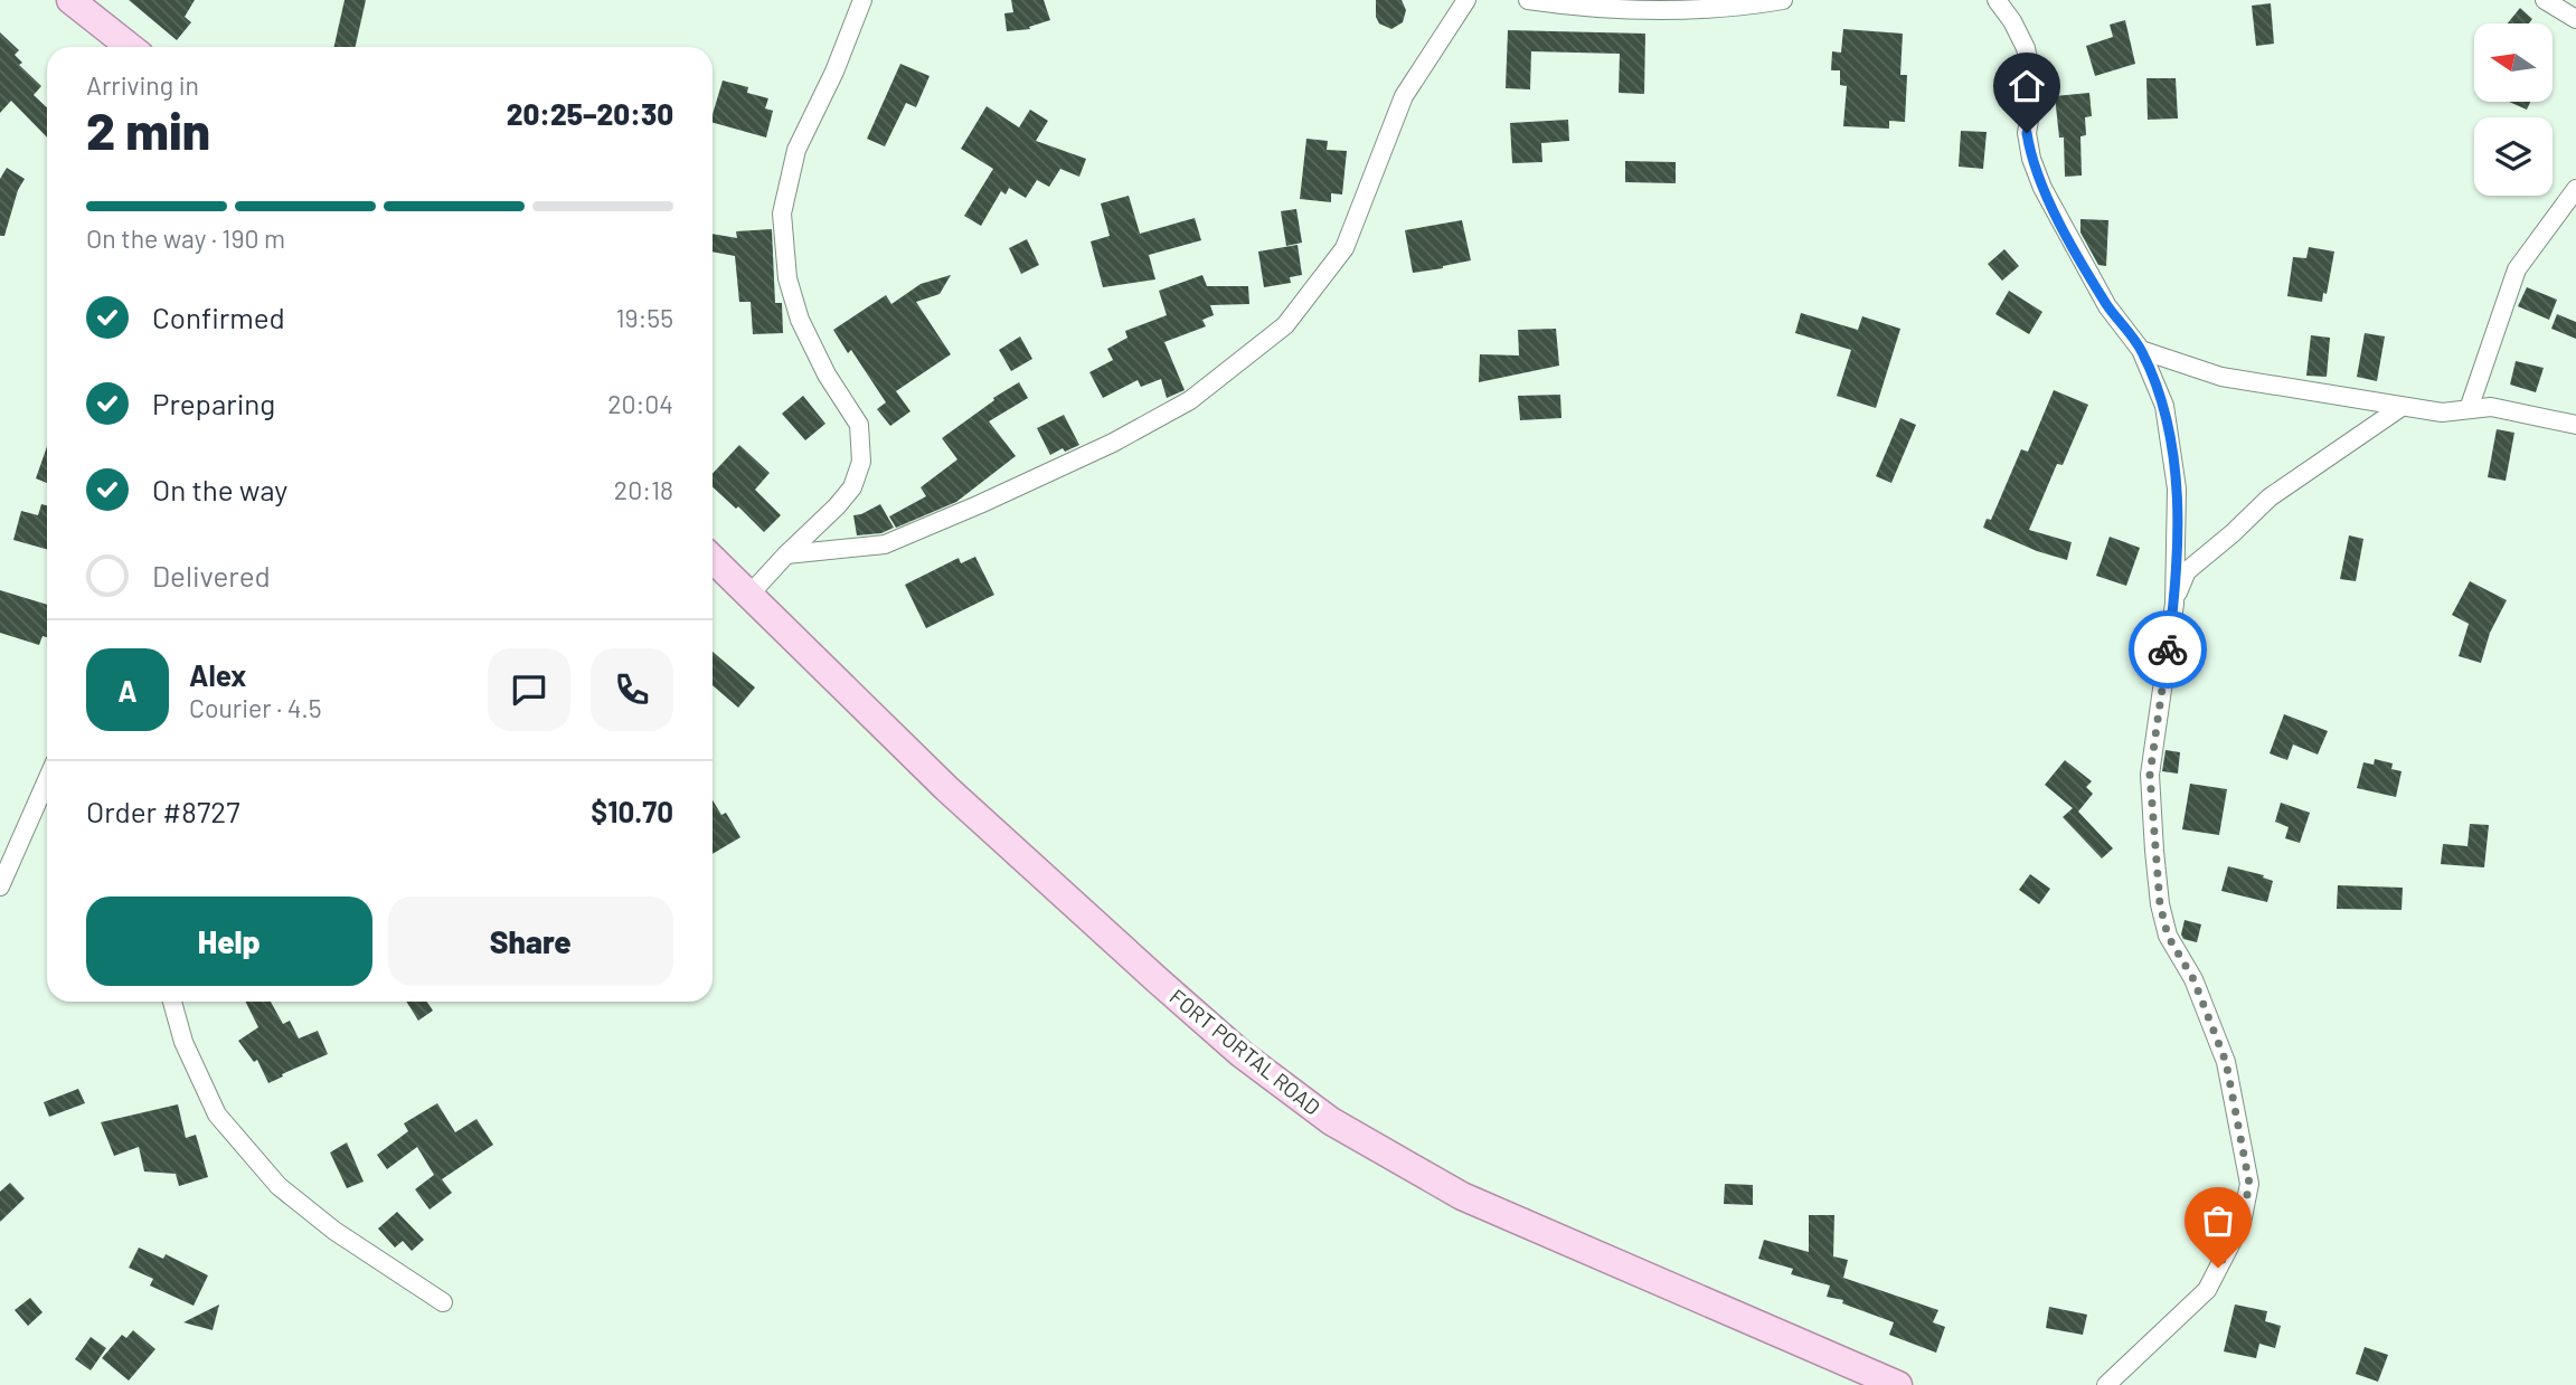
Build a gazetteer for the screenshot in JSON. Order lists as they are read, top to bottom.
{
  "streets": {
    "main road": ["FORT PORTAL ROAD"]
  },
  "north": "left",
  "page": {
    "heading": ["2 min", "Arriving in", "20:25–20:30"],
    "panel": [
      "Alex",
      "Courier · 4.5",
      "Order #8727",
      "$10.70"
    ],
    "bar": "On the way · 190 m",
    "list": [
      ["Confirmed", "19:55"],
      ["Preparing", "20:04"],
      ["On the way", "20:18"],
      "Delivered"
    ],
    "round": "A",
    "buttons": ["Help", "Share"]
  }
}
